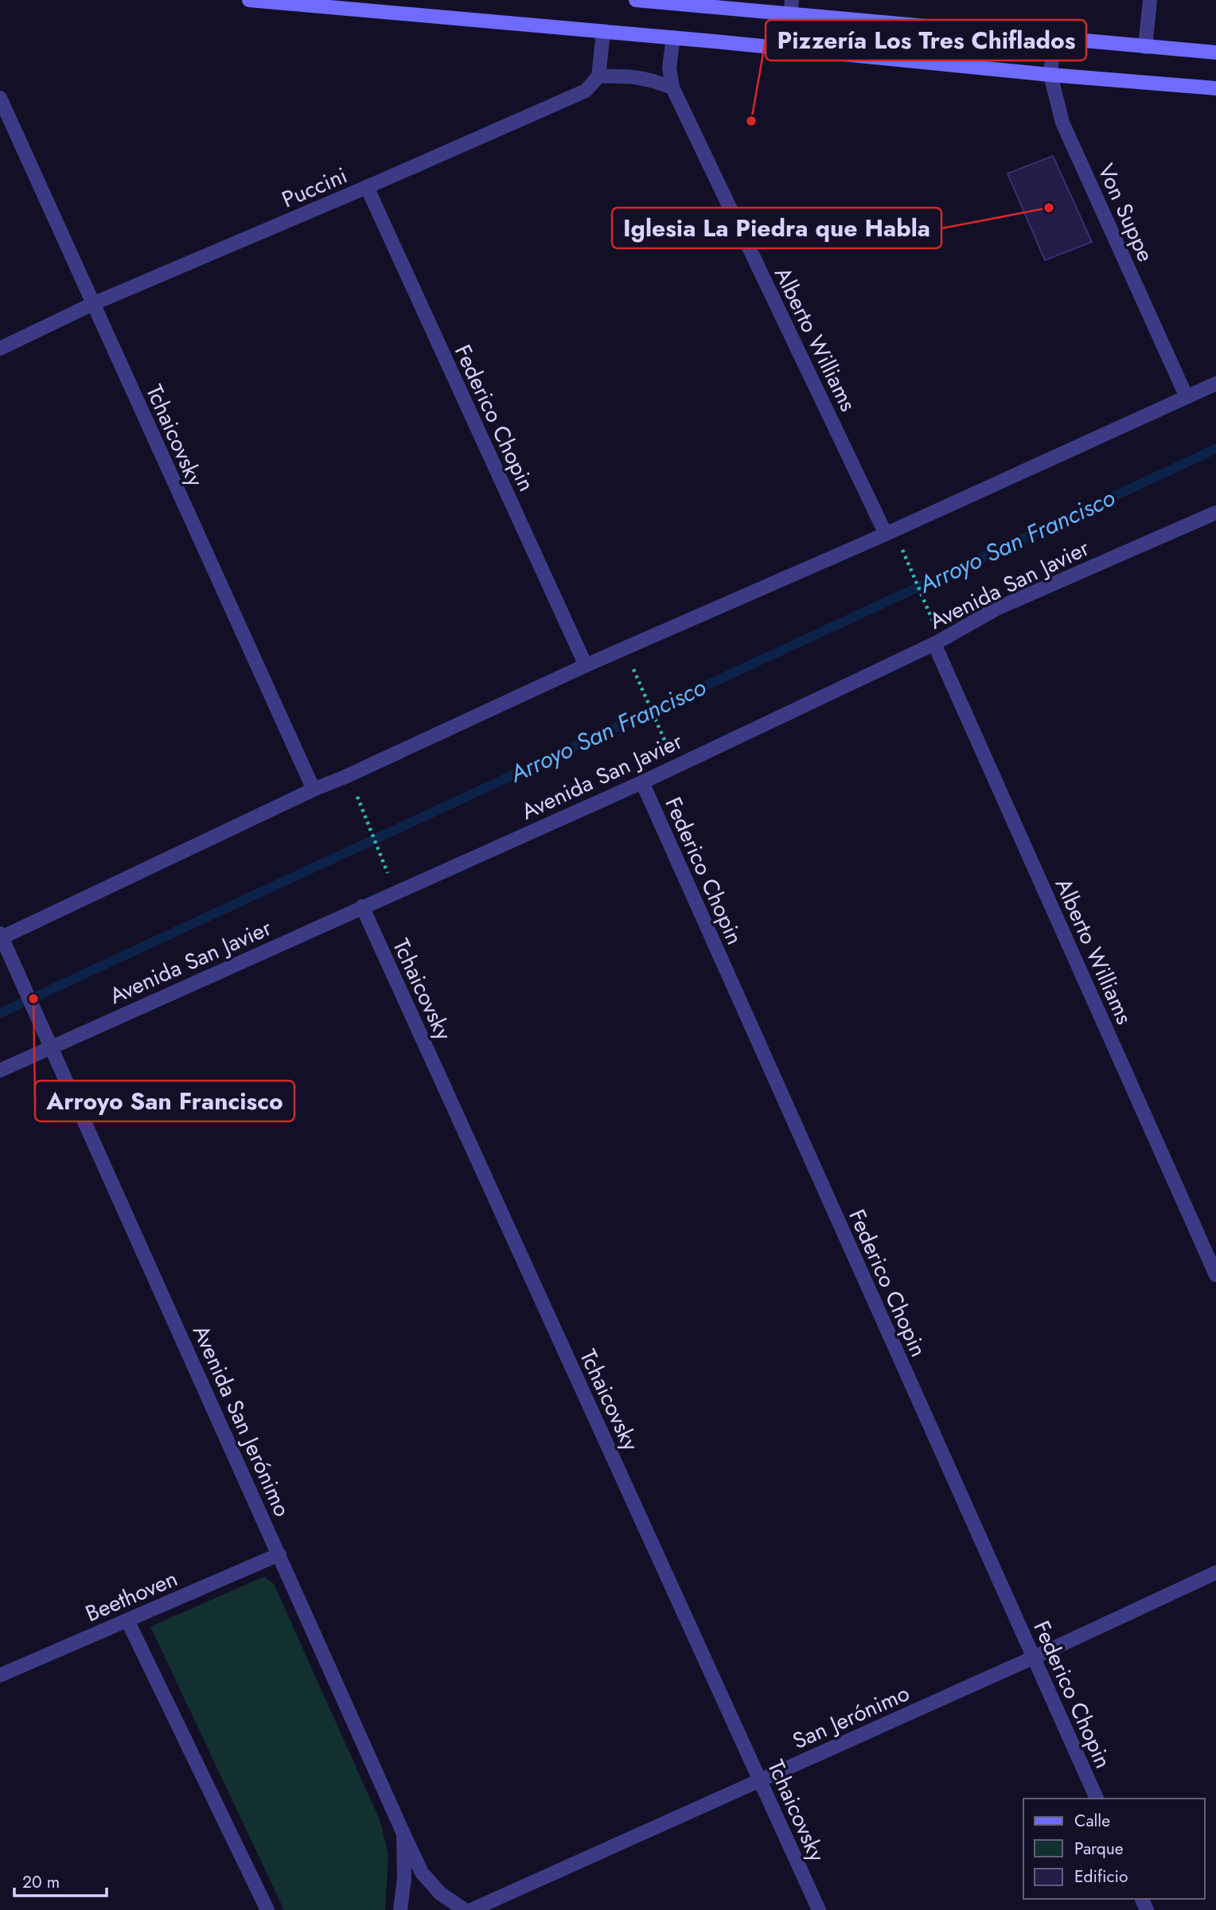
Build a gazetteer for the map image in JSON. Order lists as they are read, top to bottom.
{
  "streets": {
    "street": [
      "Puccini",
      "Von Suppe",
      "Alberto Williams",
      "Federico Chopin",
      "Tchaicovsky",
      "Avenida San Javier",
      "Avenida San Jerónimo",
      "Beethoven",
      "San Jerónimo"
    ]
  },
  "crossings": [
    ["Puccini", "Federico Chopin"],
    ["Puccini", "Tchaicovsky"],
    ["Alberto Williams", "Avenida San Javier"],
    ["Federico Chopin", "Avenida San Javier"],
    ["Federico Chopin", "San Jerónimo"],
    ["Tchaicovsky", "Avenida San Javier"],
    ["Tchaicovsky", "San Jerónimo"],
    ["Avenida San Javier", "Avenida San Jerónimo"],
    ["Avenida San Jerónimo", "Beethoven"]
  ],
  "water": ["Arroyo San Francisco"],
  "places": ["Pizzería Los Tres Chiflados", "Iglesia La Piedra que Habla", "Arroyo San Francisco"],
  "legend": ["Calle", "Parque", "Edificio"],
  "scale_bar": "20 m"
}
